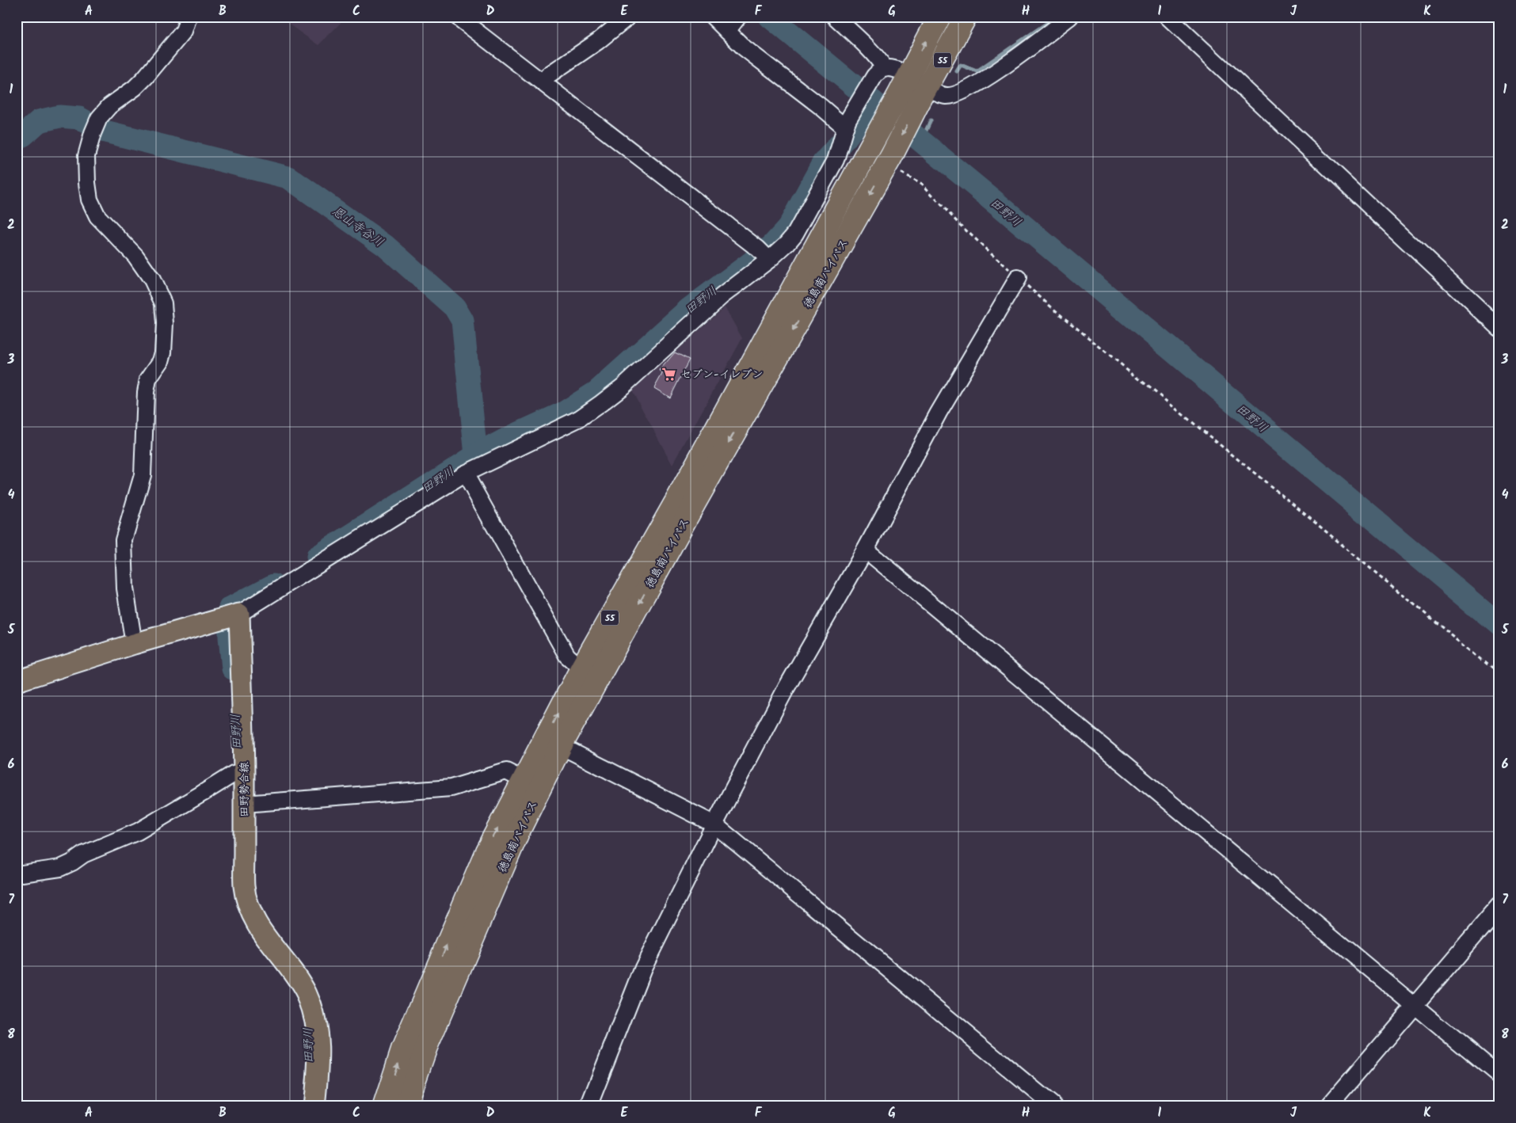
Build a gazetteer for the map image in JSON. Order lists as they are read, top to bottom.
{
  "streets": {
    "highway": ["55", "徳島南バイパス"],
    "main road": ["田野勢合線"]
  },
  "water": ["田野川", "恩山寺谷川"],
  "places": {
    "supermarket": ["セブン-イレブン"]
  },
  "grid": {
    "columns": [
      "A",
      "B",
      "C",
      "D",
      "E",
      "F",
      "G",
      "H",
      "I",
      "J",
      "K"
    ],
    "rows": [
      "1",
      "2",
      "3",
      "4",
      "5",
      "6",
      "7",
      "8"
    ]
  }
}
